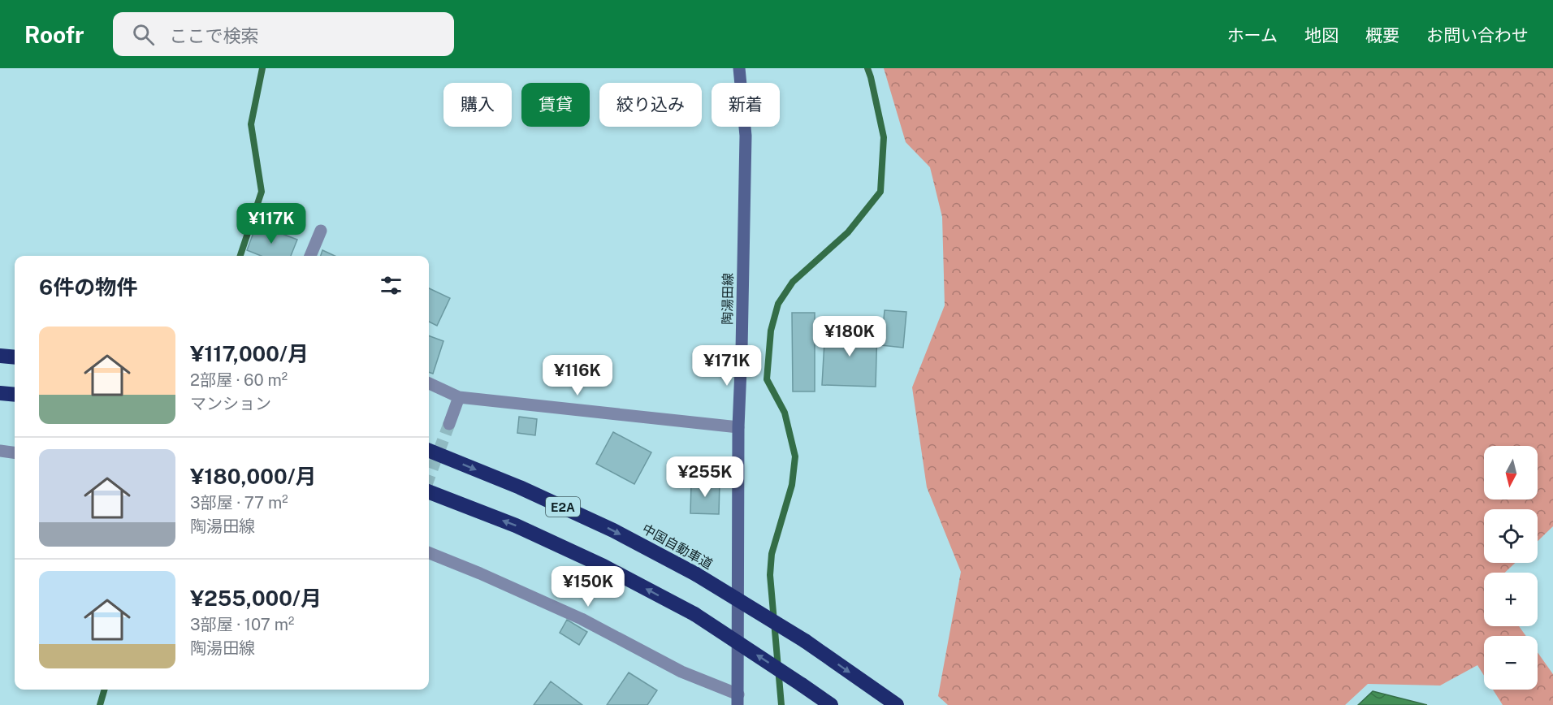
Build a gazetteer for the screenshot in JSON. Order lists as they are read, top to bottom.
{
  "streets": {
    "highway": ["E2A", "中国自動車道"],
    "main road": ["陶湯田線"]
  },
  "north": "bottom",
  "page": {
    "header": "Roofr",
    "search": "ここで検索",
    "nav": [
      "ホーム",
      "地図",
      "概要",
      "お問い合わせ"
    ],
    "chip": [
      "購入",
      "賃貸",
      "絞り込み",
      "新着"
    ],
    "price": [
      "¥117K",
      "¥180K",
      "¥171K",
      "¥116K",
      "¥255K",
      "¥150K"
    ],
    "heading": "6件の物件",
    "list": [
      {
        "name": "¥117,000/月",
        "note": "2部屋 · 60 m² · マンション"
      },
      {
        "name": "¥180,000/月",
        "note": "3部屋 · 77 m² · 陶湯田線"
      },
      {
        "name": "¥255,000/月",
        "note": "3部屋 · 107 m² · 陶湯田線"
      }
    ],
    "map_buttons": ["+", "−"]
  }
}
